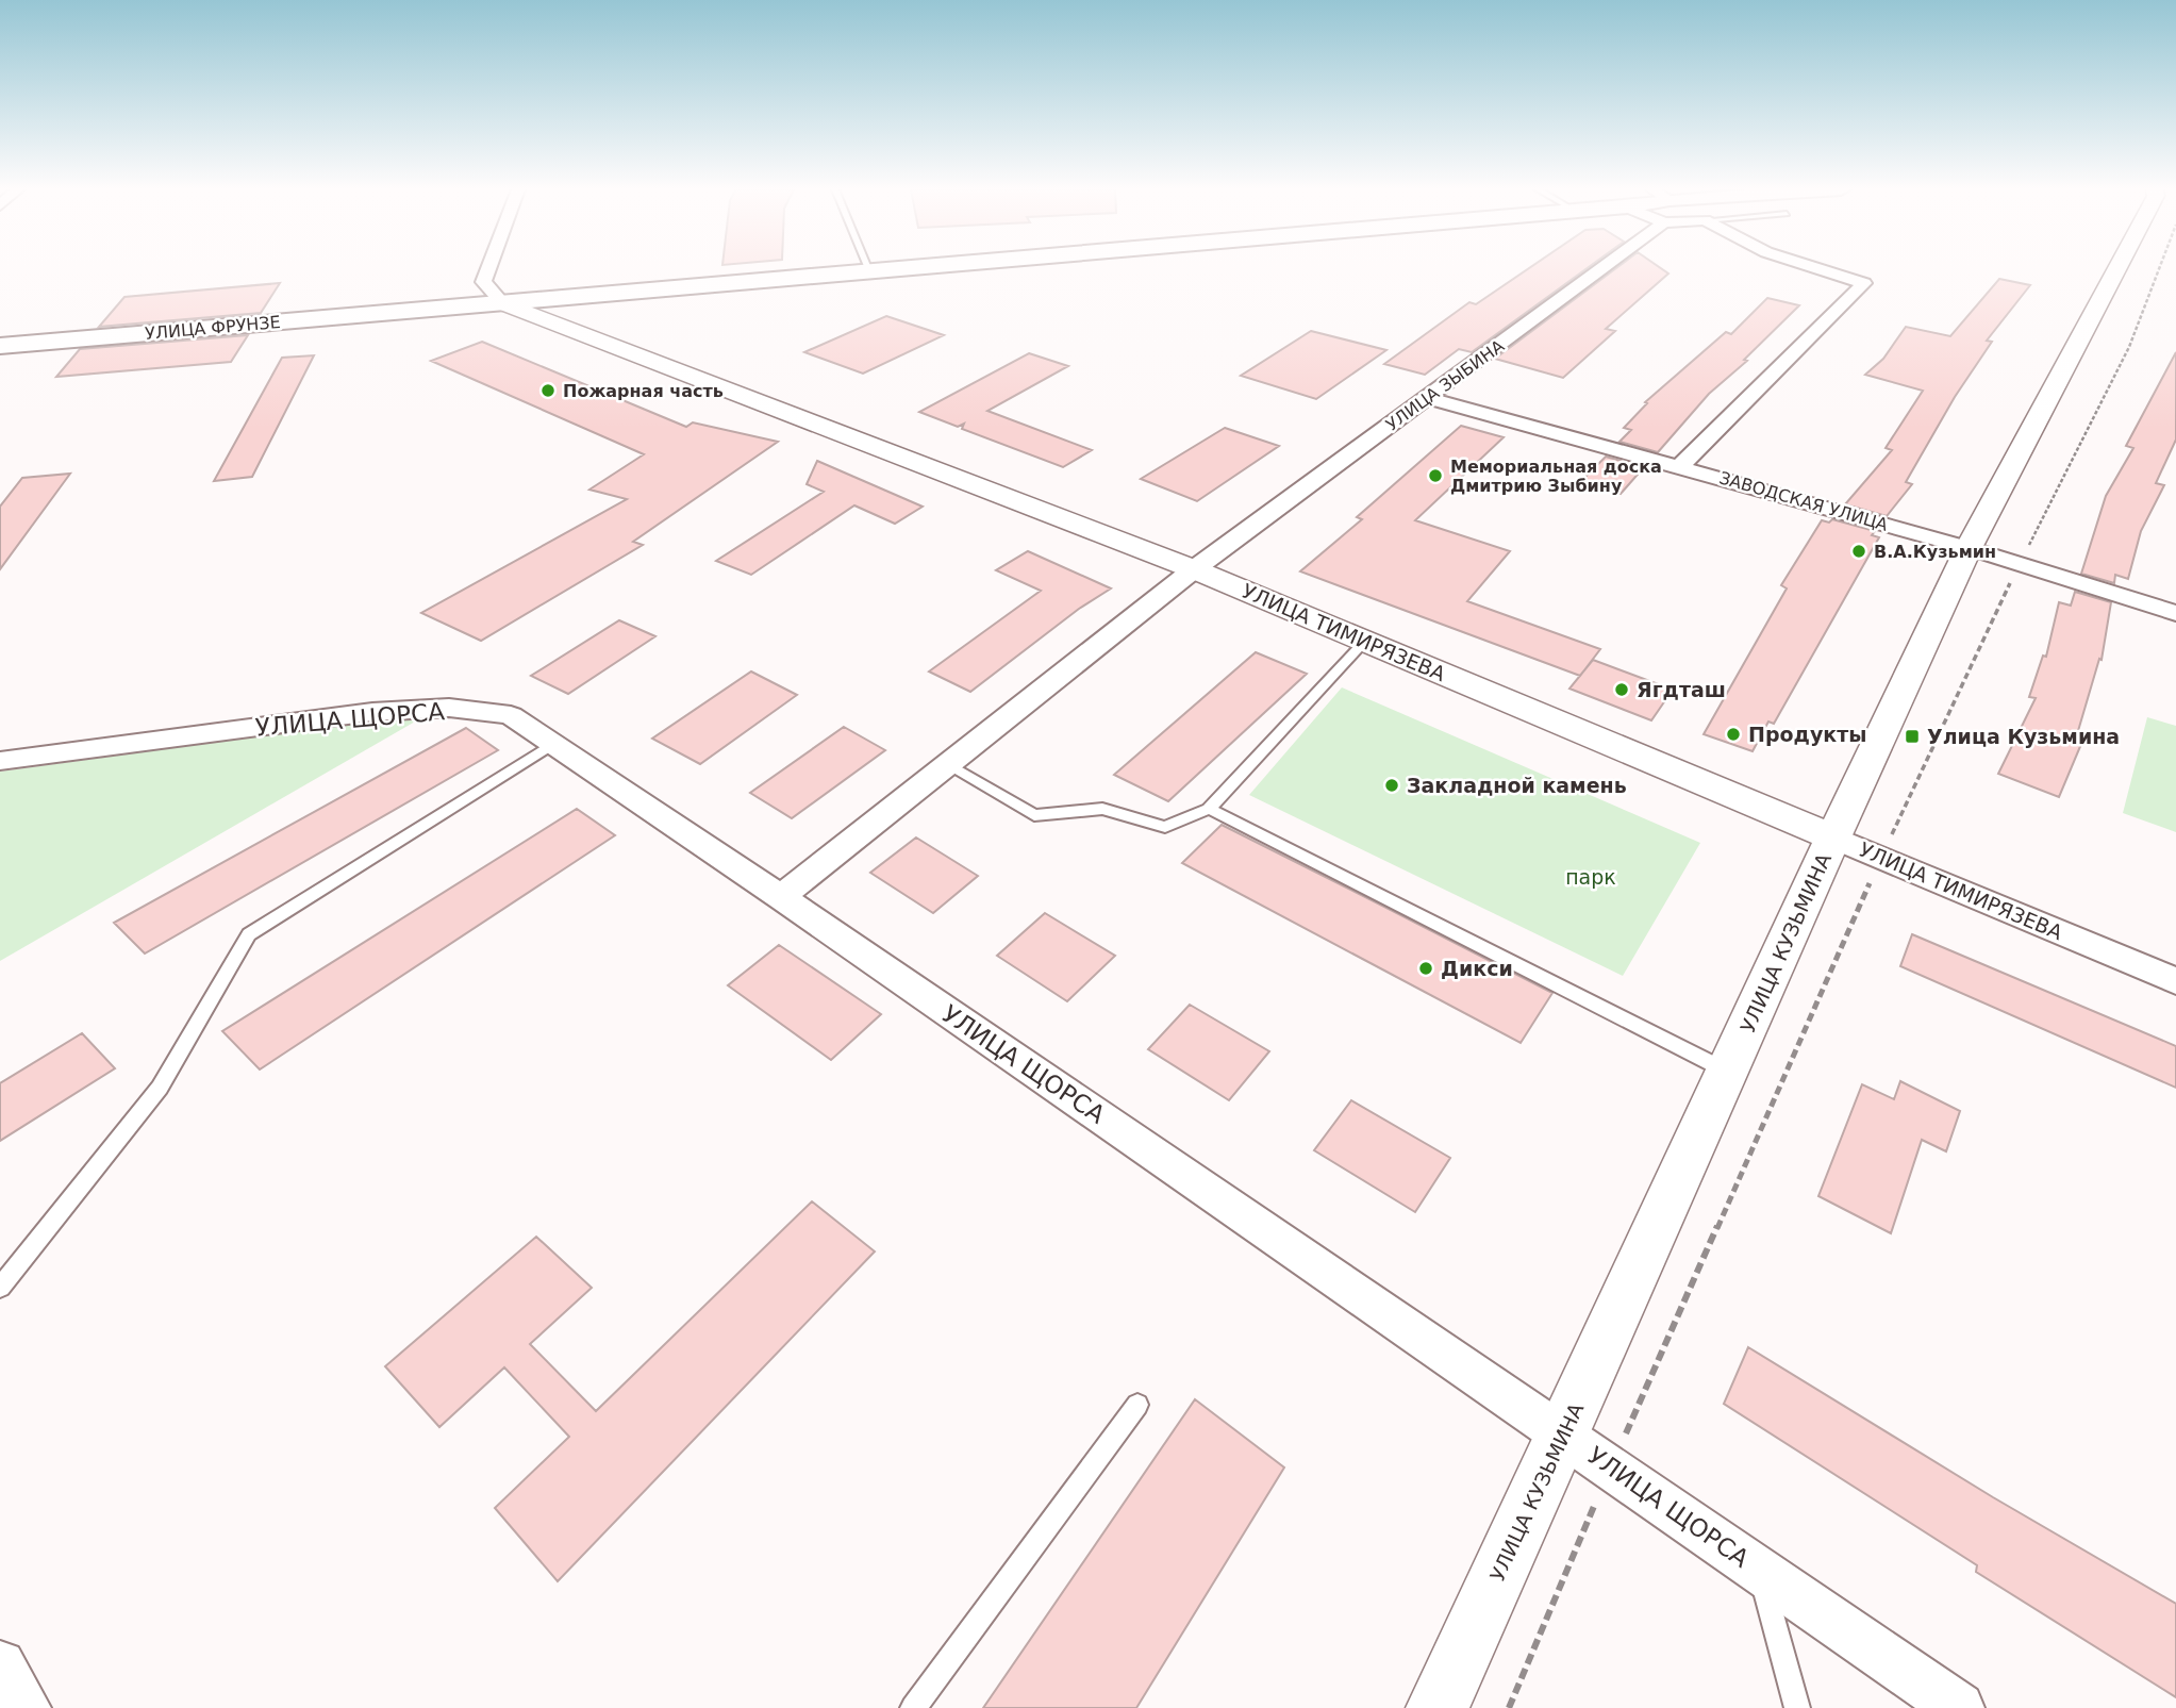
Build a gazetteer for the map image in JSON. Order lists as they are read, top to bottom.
{
  "streets": {
    "main road": ["УЛИЦА ФРУНЗЕ"],
    "street": [
      "УЛИЦА ЗЫБИНА",
      "ЗАВОДСКАЯ УЛИЦА",
      "УЛИЦА ТИМИРЯЗЕВА",
      "УЛИЦА ЩОРСА",
      "УЛИЦА КУЗЬМИНА"
    ]
  },
  "crossings": [
    ["УЛИЦА ФРУНЗЕ", "УЛИЦА ТИМИРЯЗЕВА"],
    ["УЛИЦА ЗЫБИНА", "ЗАВОДСКАЯ УЛИЦА"],
    ["УЛИЦА ЗЫБИНА", "УЛИЦА ТИМИРЯЗЕВА"],
    ["УЛИЦА ЗЫБИНА", "УЛИЦА ЩОРСА"],
    ["ЗАВОДСКАЯ УЛИЦА", "УЛИЦА КУЗЬМИНА"],
    ["УЛИЦА ТИМИРЯЗЕВА", "УЛИЦА КУЗЬМИНА"],
    ["УЛИЦА ЩОРСА", "УЛИЦА КУЗЬМИНА"]
  ],
  "parks": ["парк"],
  "places": {
    "other": [
      "Пожарная часть",
      "Мемориальная доска Дмитрию Зыбину",
      "В.А.Кузьмин",
      "Ягдташ",
      "Продукты",
      "Закладной камень",
      "Дикси"
    ],
    "transit": ["Улица Кузьмина"]
  }
}
